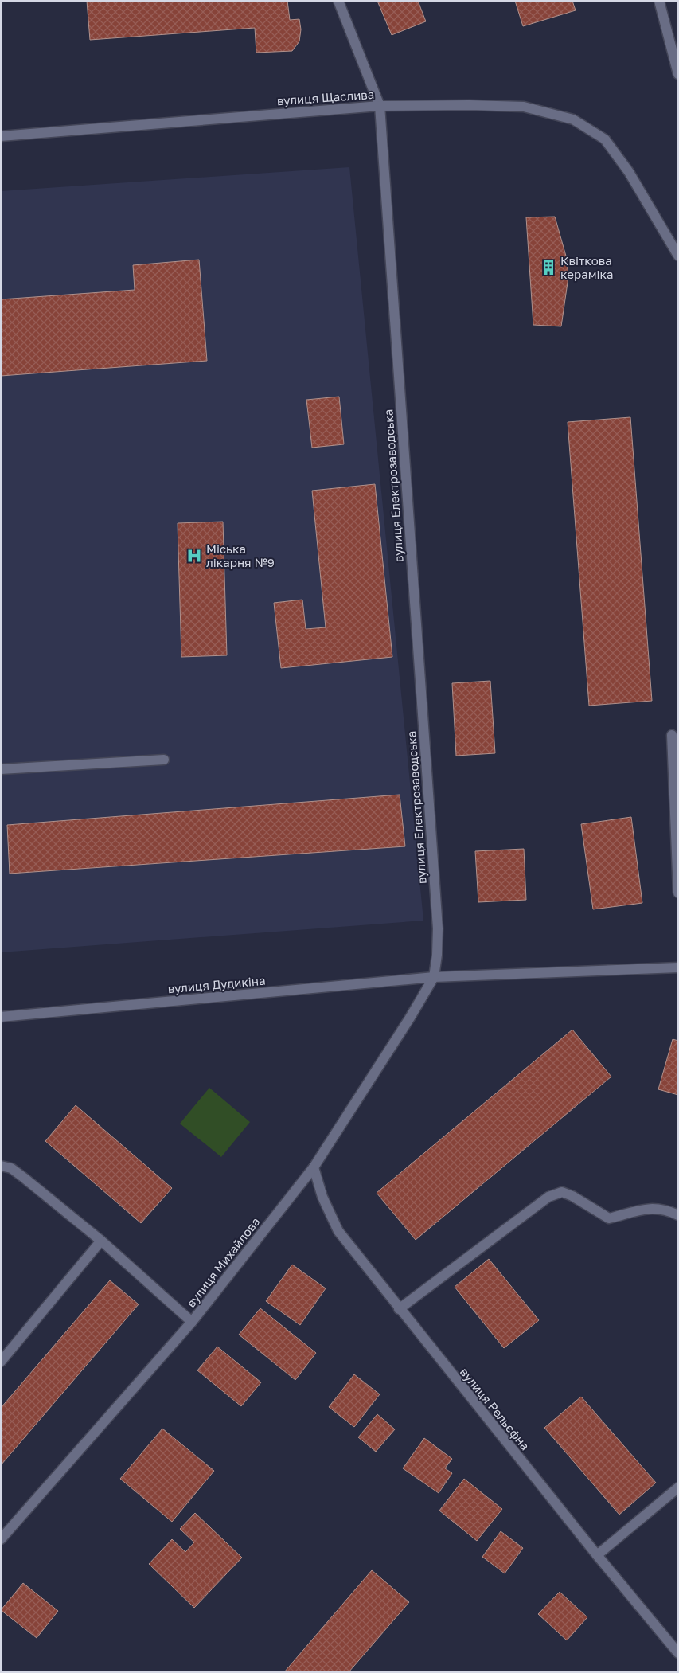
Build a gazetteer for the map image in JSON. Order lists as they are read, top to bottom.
{
  "streets": {
    "street": [
      "вулиця Щаслива",
      "вулиця Електрозаводська",
      "вулиця Дудикіна",
      "вулиця Михайлова",
      "вулиця Рельєфна"
    ]
  },
  "crossings": [
    ["вулиця Щаслива", "вулиця Електрозаводська"],
    ["вулиця Електрозаводська", "вулиця Дудикіна"],
    ["вулиця Електрозаводська", "вулиця Михайлова"],
    ["вулиця Дудикіна", "вулиця Михайлова"],
    ["вулиця Михайлова", "вулиця Рельєфна"]
  ],
  "places": {
    "building": ["Квіткова кераміка"],
    "hospital": ["Міська лікарня №9"]
  }
}
